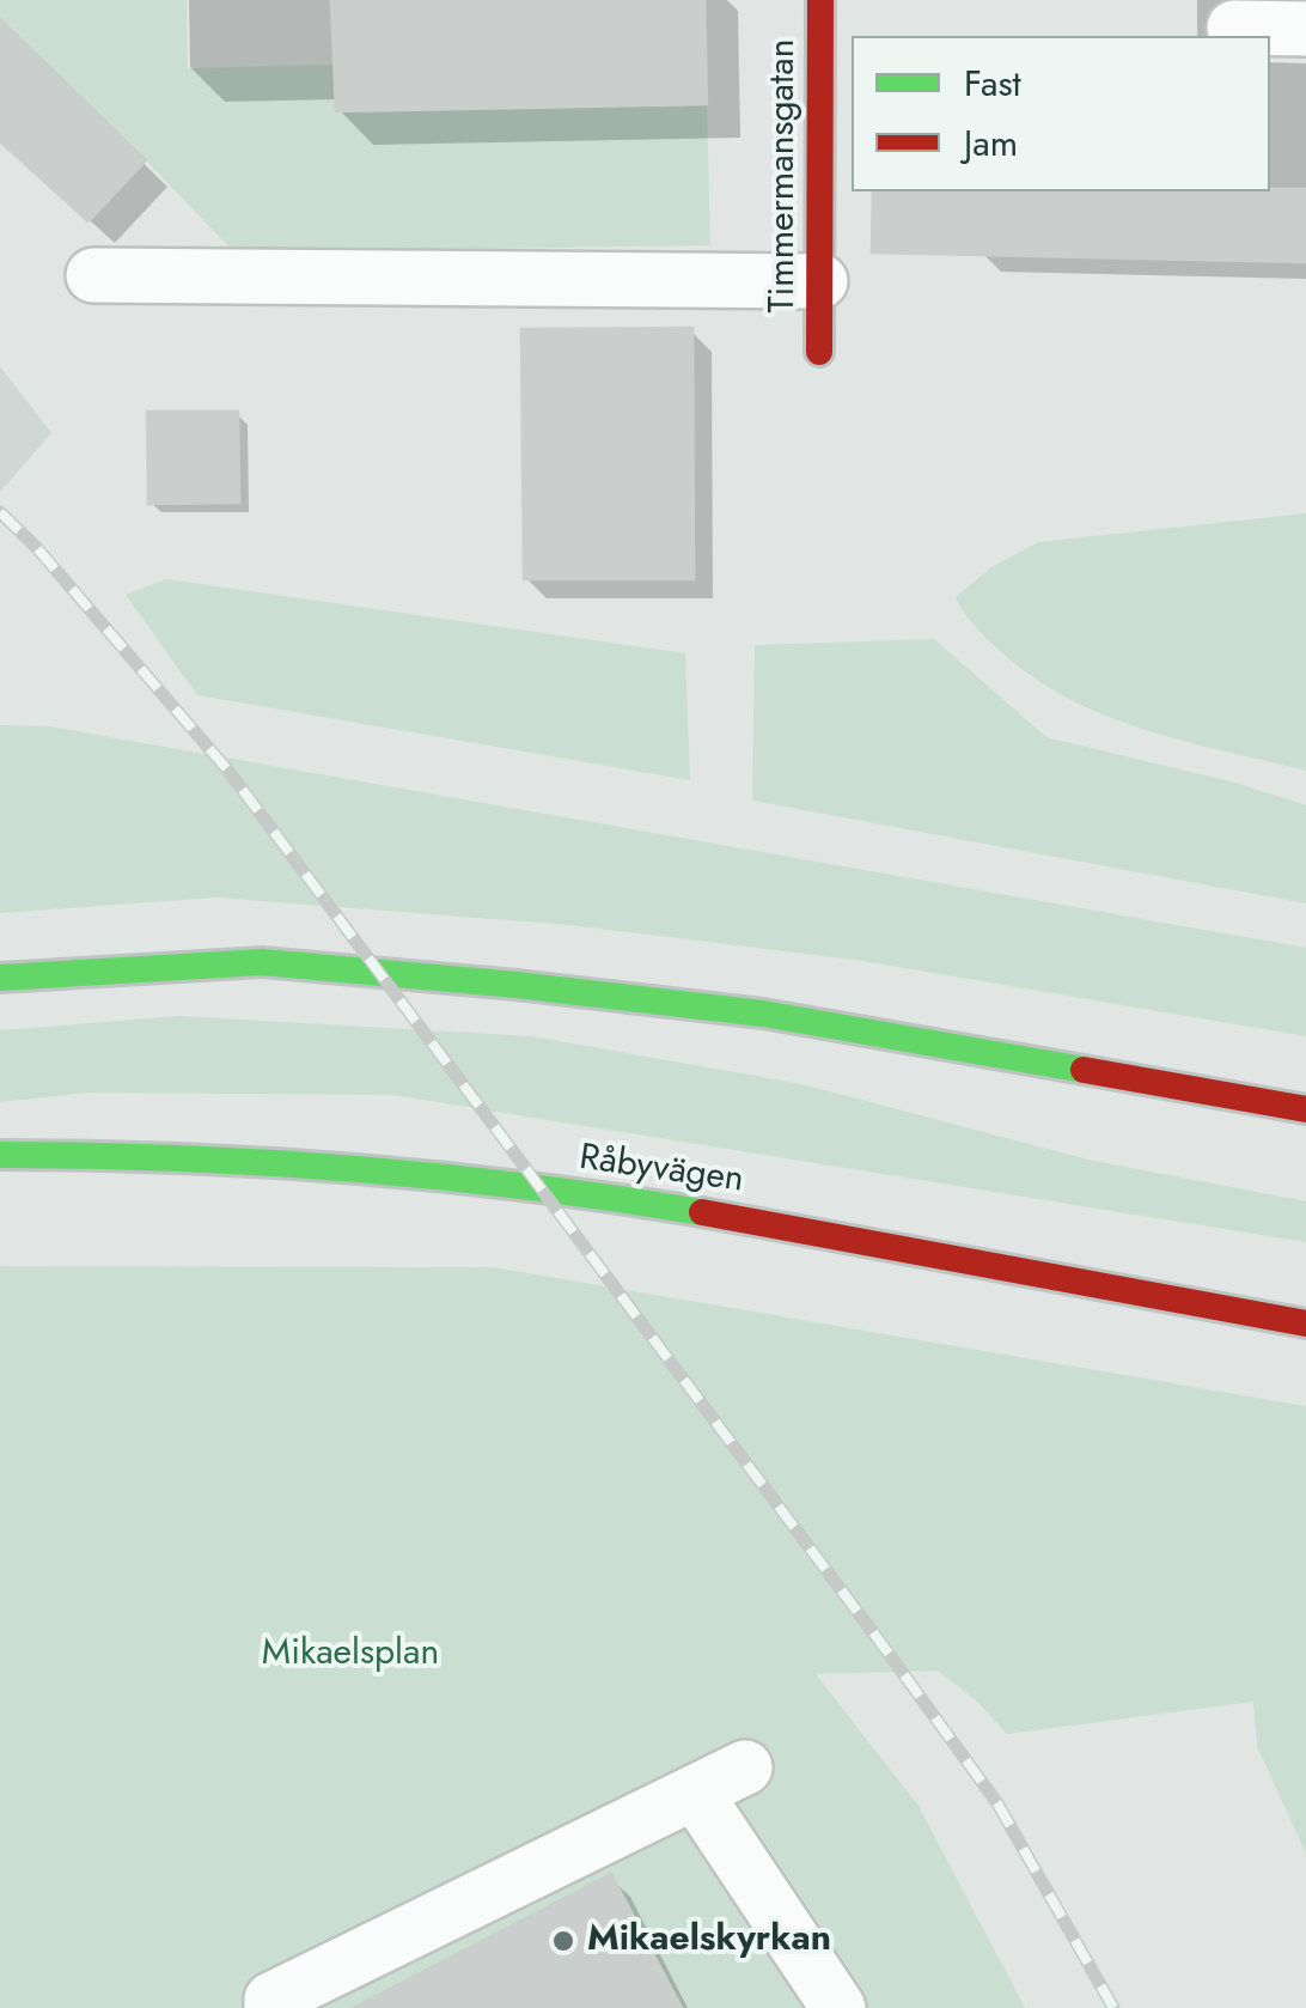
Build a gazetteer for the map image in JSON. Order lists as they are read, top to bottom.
{
  "streets": {
    "main road": ["Timmermansgatan", "Råbyvägen"]
  },
  "parks": ["Mikaelsplan"],
  "places": ["Mikaelskyrkan"],
  "legend": ["Fast", "Jam"]
}
